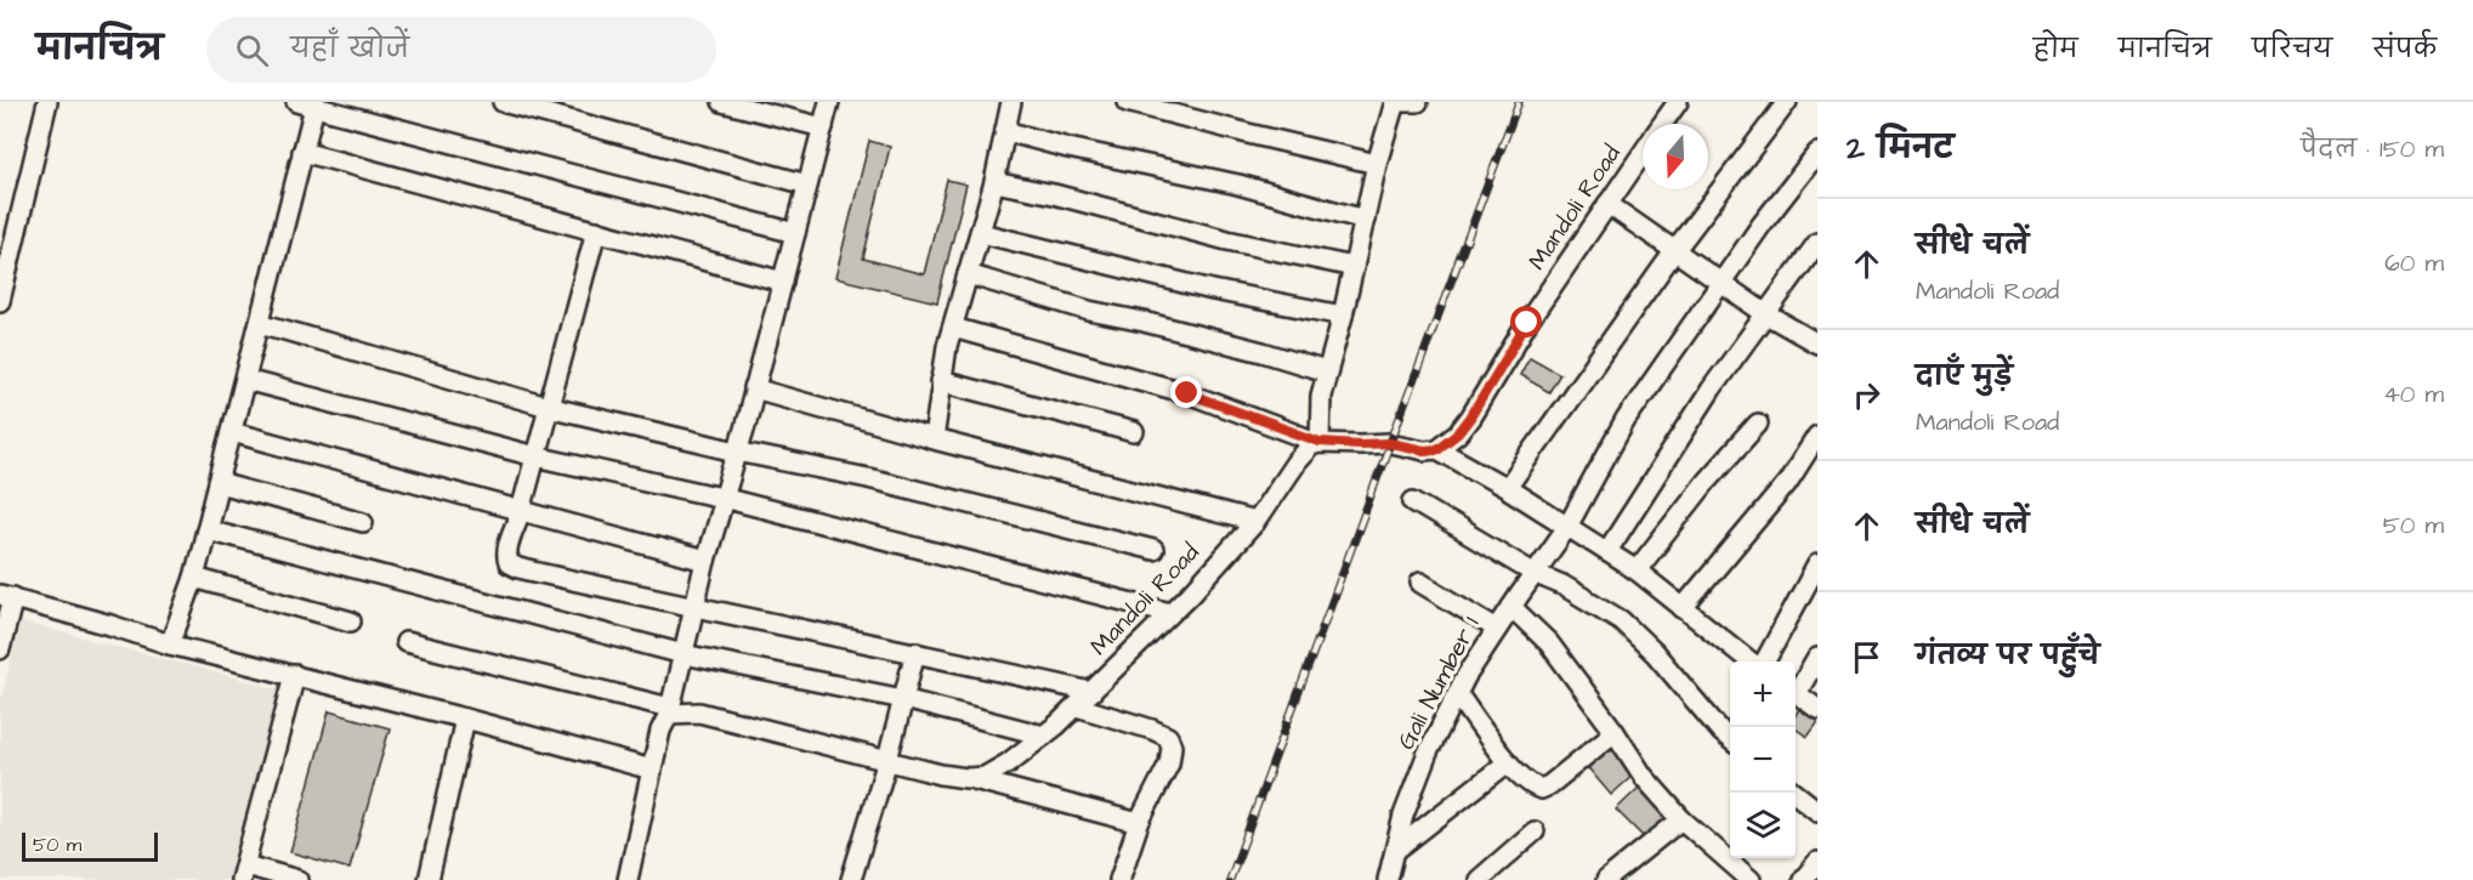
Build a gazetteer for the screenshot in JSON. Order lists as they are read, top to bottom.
{
  "streets": {
    "street": ["Mandoli Road", "Gali Number 1"]
  },
  "scale_bar": "50 m",
  "north": "bottom",
  "page": {
    "header": "मानचित्र",
    "search": "यहाँ खोजें",
    "nav": [
      "होम",
      "मानचित्र",
      "परिचय",
      "संपर्क"
    ],
    "heading": ["2 मिनट", "पैदल · 150 m"],
    "list": [
      ["सीधे चलें", "Mandoli Road", "60 m"],
      ["दाएँ मुड़ें", "Mandoli Road", "40 m"],
      ["सीधे चलें", "50 m"],
      "गंतव्य पर पहुँचे"
    ],
    "map_buttons": ["+", "−"],
    "scale": "50 m"
  }
}
